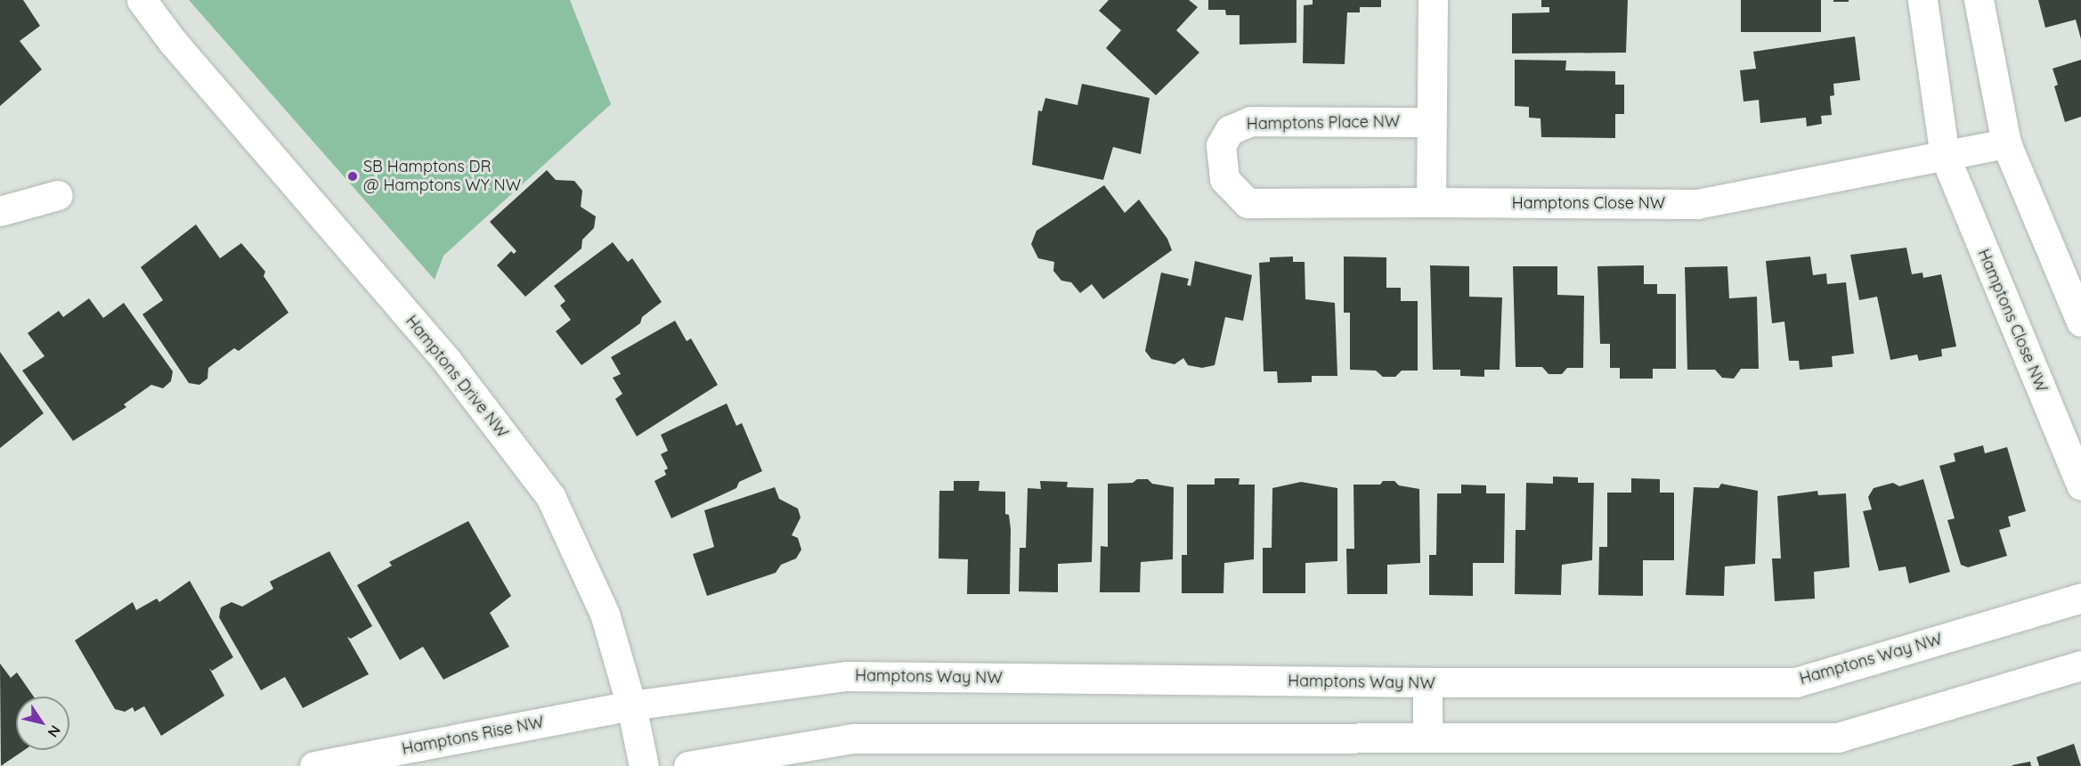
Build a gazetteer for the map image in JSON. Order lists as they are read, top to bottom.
{
  "streets": {
    "street": [
      "Hamptons Place NW",
      "Hamptons Close NW",
      "Hamptons Drive NW",
      "Hamptons Way NW",
      "Hamptons Rise NW"
    ]
  },
  "crossings": [
    ["Hamptons Place NW", "Hamptons Close NW"],
    ["Hamptons Drive NW", "Hamptons Way NW"],
    ["Hamptons Drive NW", "Hamptons Rise NW"],
    ["Hamptons Way NW", "Hamptons Rise NW"]
  ],
  "places": ["SB Hamptons DR @ Hamptons WY NW"],
  "north": "bottom right"
}
